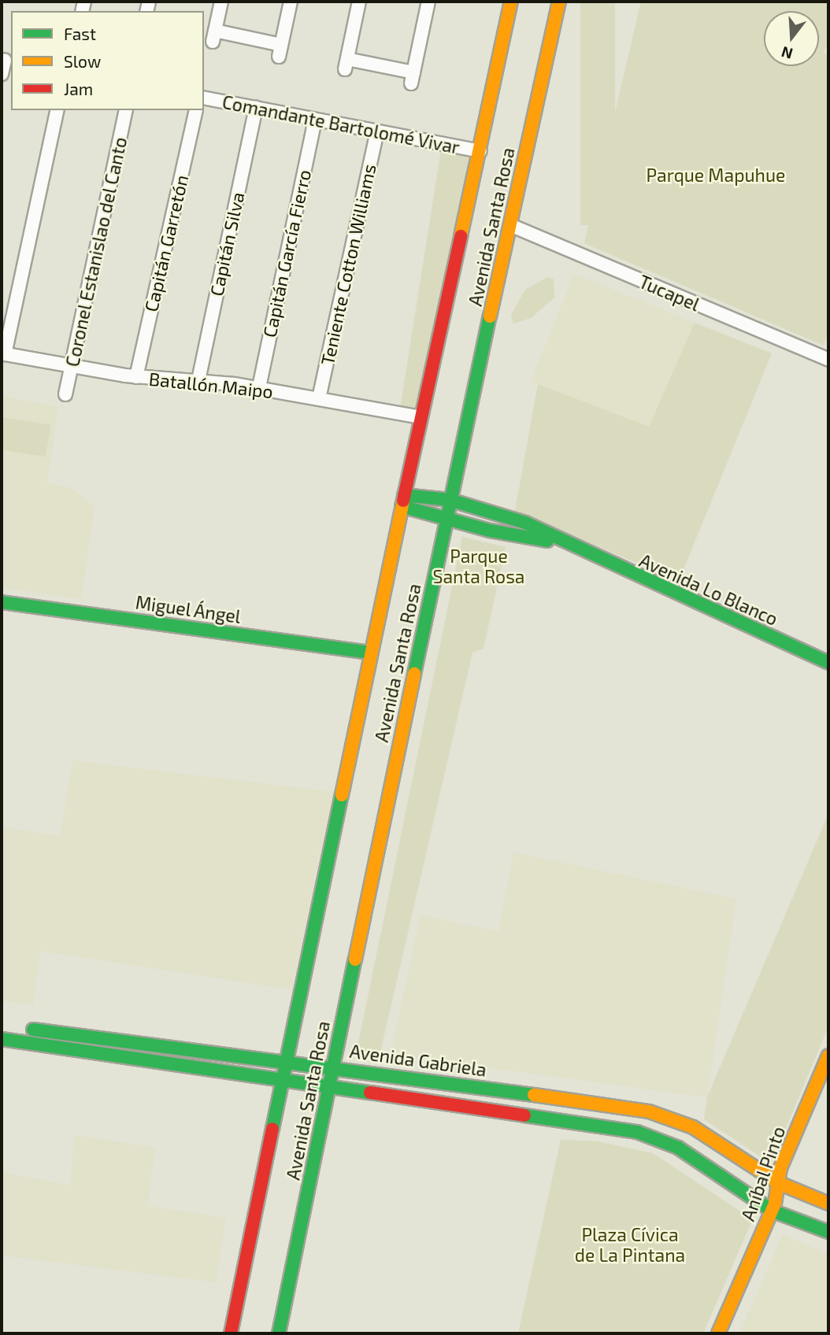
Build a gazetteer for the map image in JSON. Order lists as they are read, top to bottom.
{
  "streets": {
    "main road": [
      "Avenida Santa Rosa",
      "Avenida Lo Blanco",
      "Miguel Ángel",
      "Avenida Gabriela",
      "Aníbal Pinto"
    ],
    "street": [
      "Comandante Bartolomé Vivar",
      "Capitán Garretón",
      "Capitán Silva",
      "Coronel Estanislao del Canto",
      "Capitán García Fierro",
      "Teniente Cotton Williams",
      "Tucapel",
      "Batallón Maipo"
    ]
  },
  "crossings": [
    ["Comandante Bartolomé Vivar", "Avenida Santa Rosa"],
    ["Comandante Bartolomé Vivar", "Capitán Silva"],
    ["Comandante Bartolomé Vivar", "Capitán García Fierro"],
    ["Comandante Bartolomé Vivar", "Teniente Cotton Williams"],
    ["Avenida Santa Rosa", "Tucapel"],
    ["Avenida Santa Rosa", "Batallón Maipo"],
    ["Avenida Santa Rosa", "Avenida Lo Blanco"],
    ["Avenida Santa Rosa", "Miguel Ángel"],
    ["Avenida Santa Rosa", "Avenida Gabriela"],
    ["Capitán Garretón", "Batallón Maipo"],
    ["Capitán Silva", "Batallón Maipo"],
    ["Coronel Estanislao del Canto", "Batallón Maipo"],
    ["Capitán García Fierro", "Batallón Maipo"],
    ["Teniente Cotton Williams", "Batallón Maipo"],
    ["Avenida Gabriela", "Aníbal Pinto"]
  ],
  "parks": ["Parque Mapuhue", "Parque Santa Rosa", "Plaza Cívica de La Pintana"],
  "legend": ["Fast", "Slow", "Jam"],
  "north": "bottom"
}
